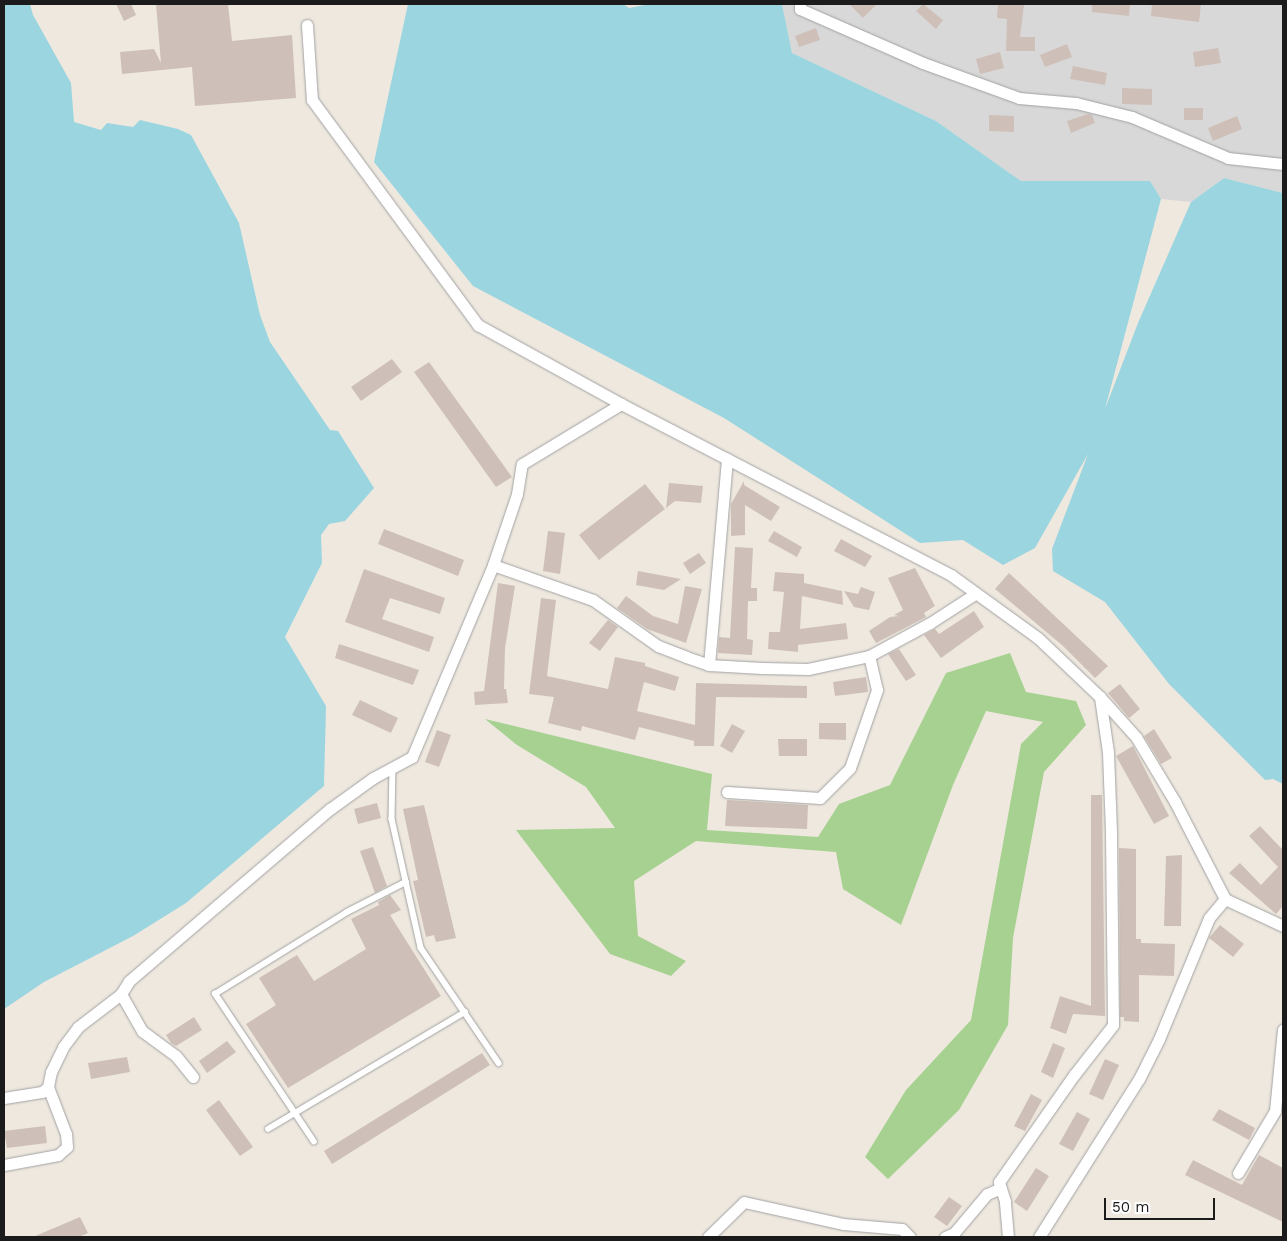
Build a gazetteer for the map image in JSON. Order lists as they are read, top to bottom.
{
  "scale_bar": "50 m"
}
